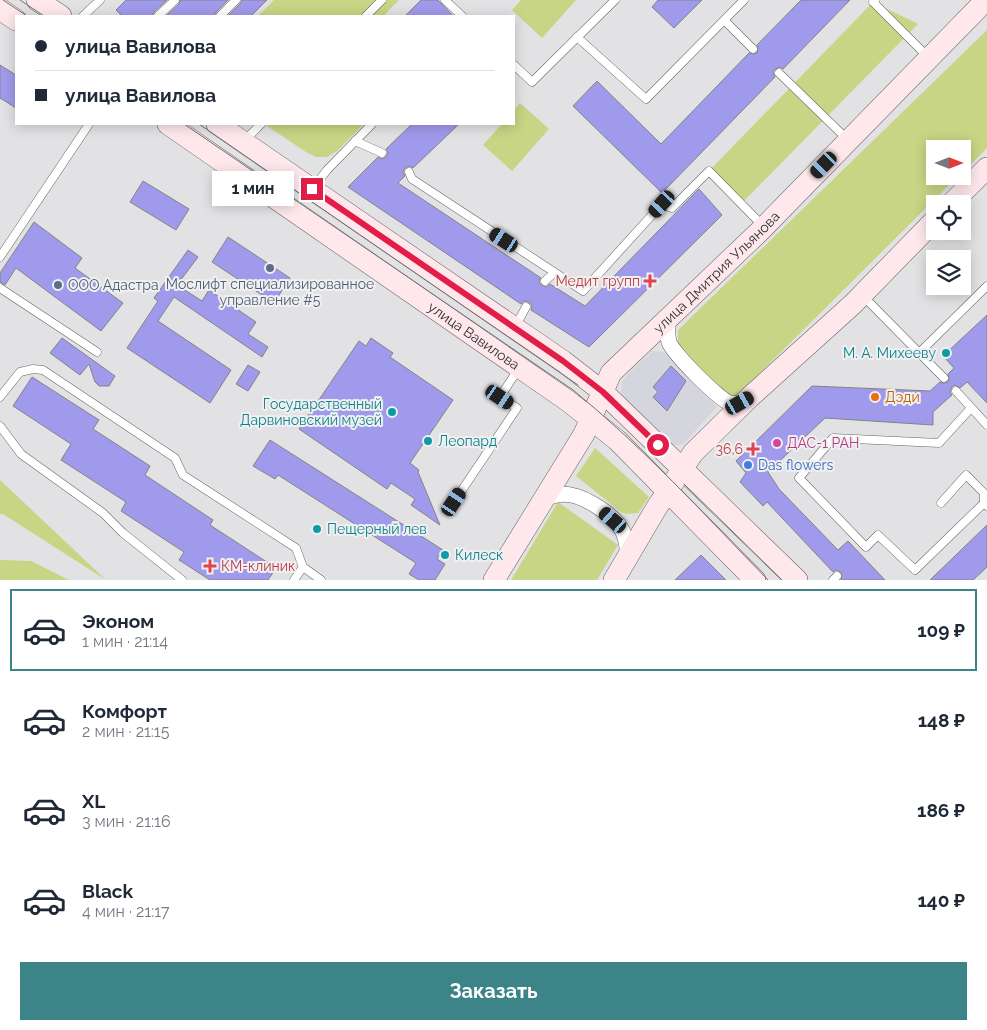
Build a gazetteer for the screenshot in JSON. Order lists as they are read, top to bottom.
{
  "streets": {
    "main road": ["улица Дмитрия Ульянова", "улица Вавилова"]
  },
  "crossings": [
    ["улица Дмитрия Ульянова", "улица Вавилова"]
  ],
  "places": {
    "other": [
      "Мослифт специализированное управление #5",
      "ООО Адастра",
      "М. А. Михееву",
      "Дэди",
      "Государственный Дарвиновский музей",
      "Леопард",
      "ДАС-1 РАН",
      "Das flowers",
      "Пещерный лев",
      "Килеск"
    ],
    "health": ["Медит групп", "36,6", "КМ-клиник"]
  },
  "north": "right",
  "page": {
    "banner": ["улица Вавилова", "улица Вавилова"],
    "bubble": "1 мин",
    "list": [
      {
        "name": "Эконом",
        "note": "1 мин · 21:14",
        "value": "109 ₽"
      },
      {
        "name": "Комфорт",
        "note": "2 мин · 21:15",
        "value": "148 ₽"
      },
      {
        "name": "XL",
        "note": "3 мин · 21:16",
        "value": "186 ₽"
      },
      {
        "name": "Black",
        "note": "4 мин · 21:17",
        "value": "140 ₽"
      }
    ],
    "buttons": "Заказать"
  }
}
